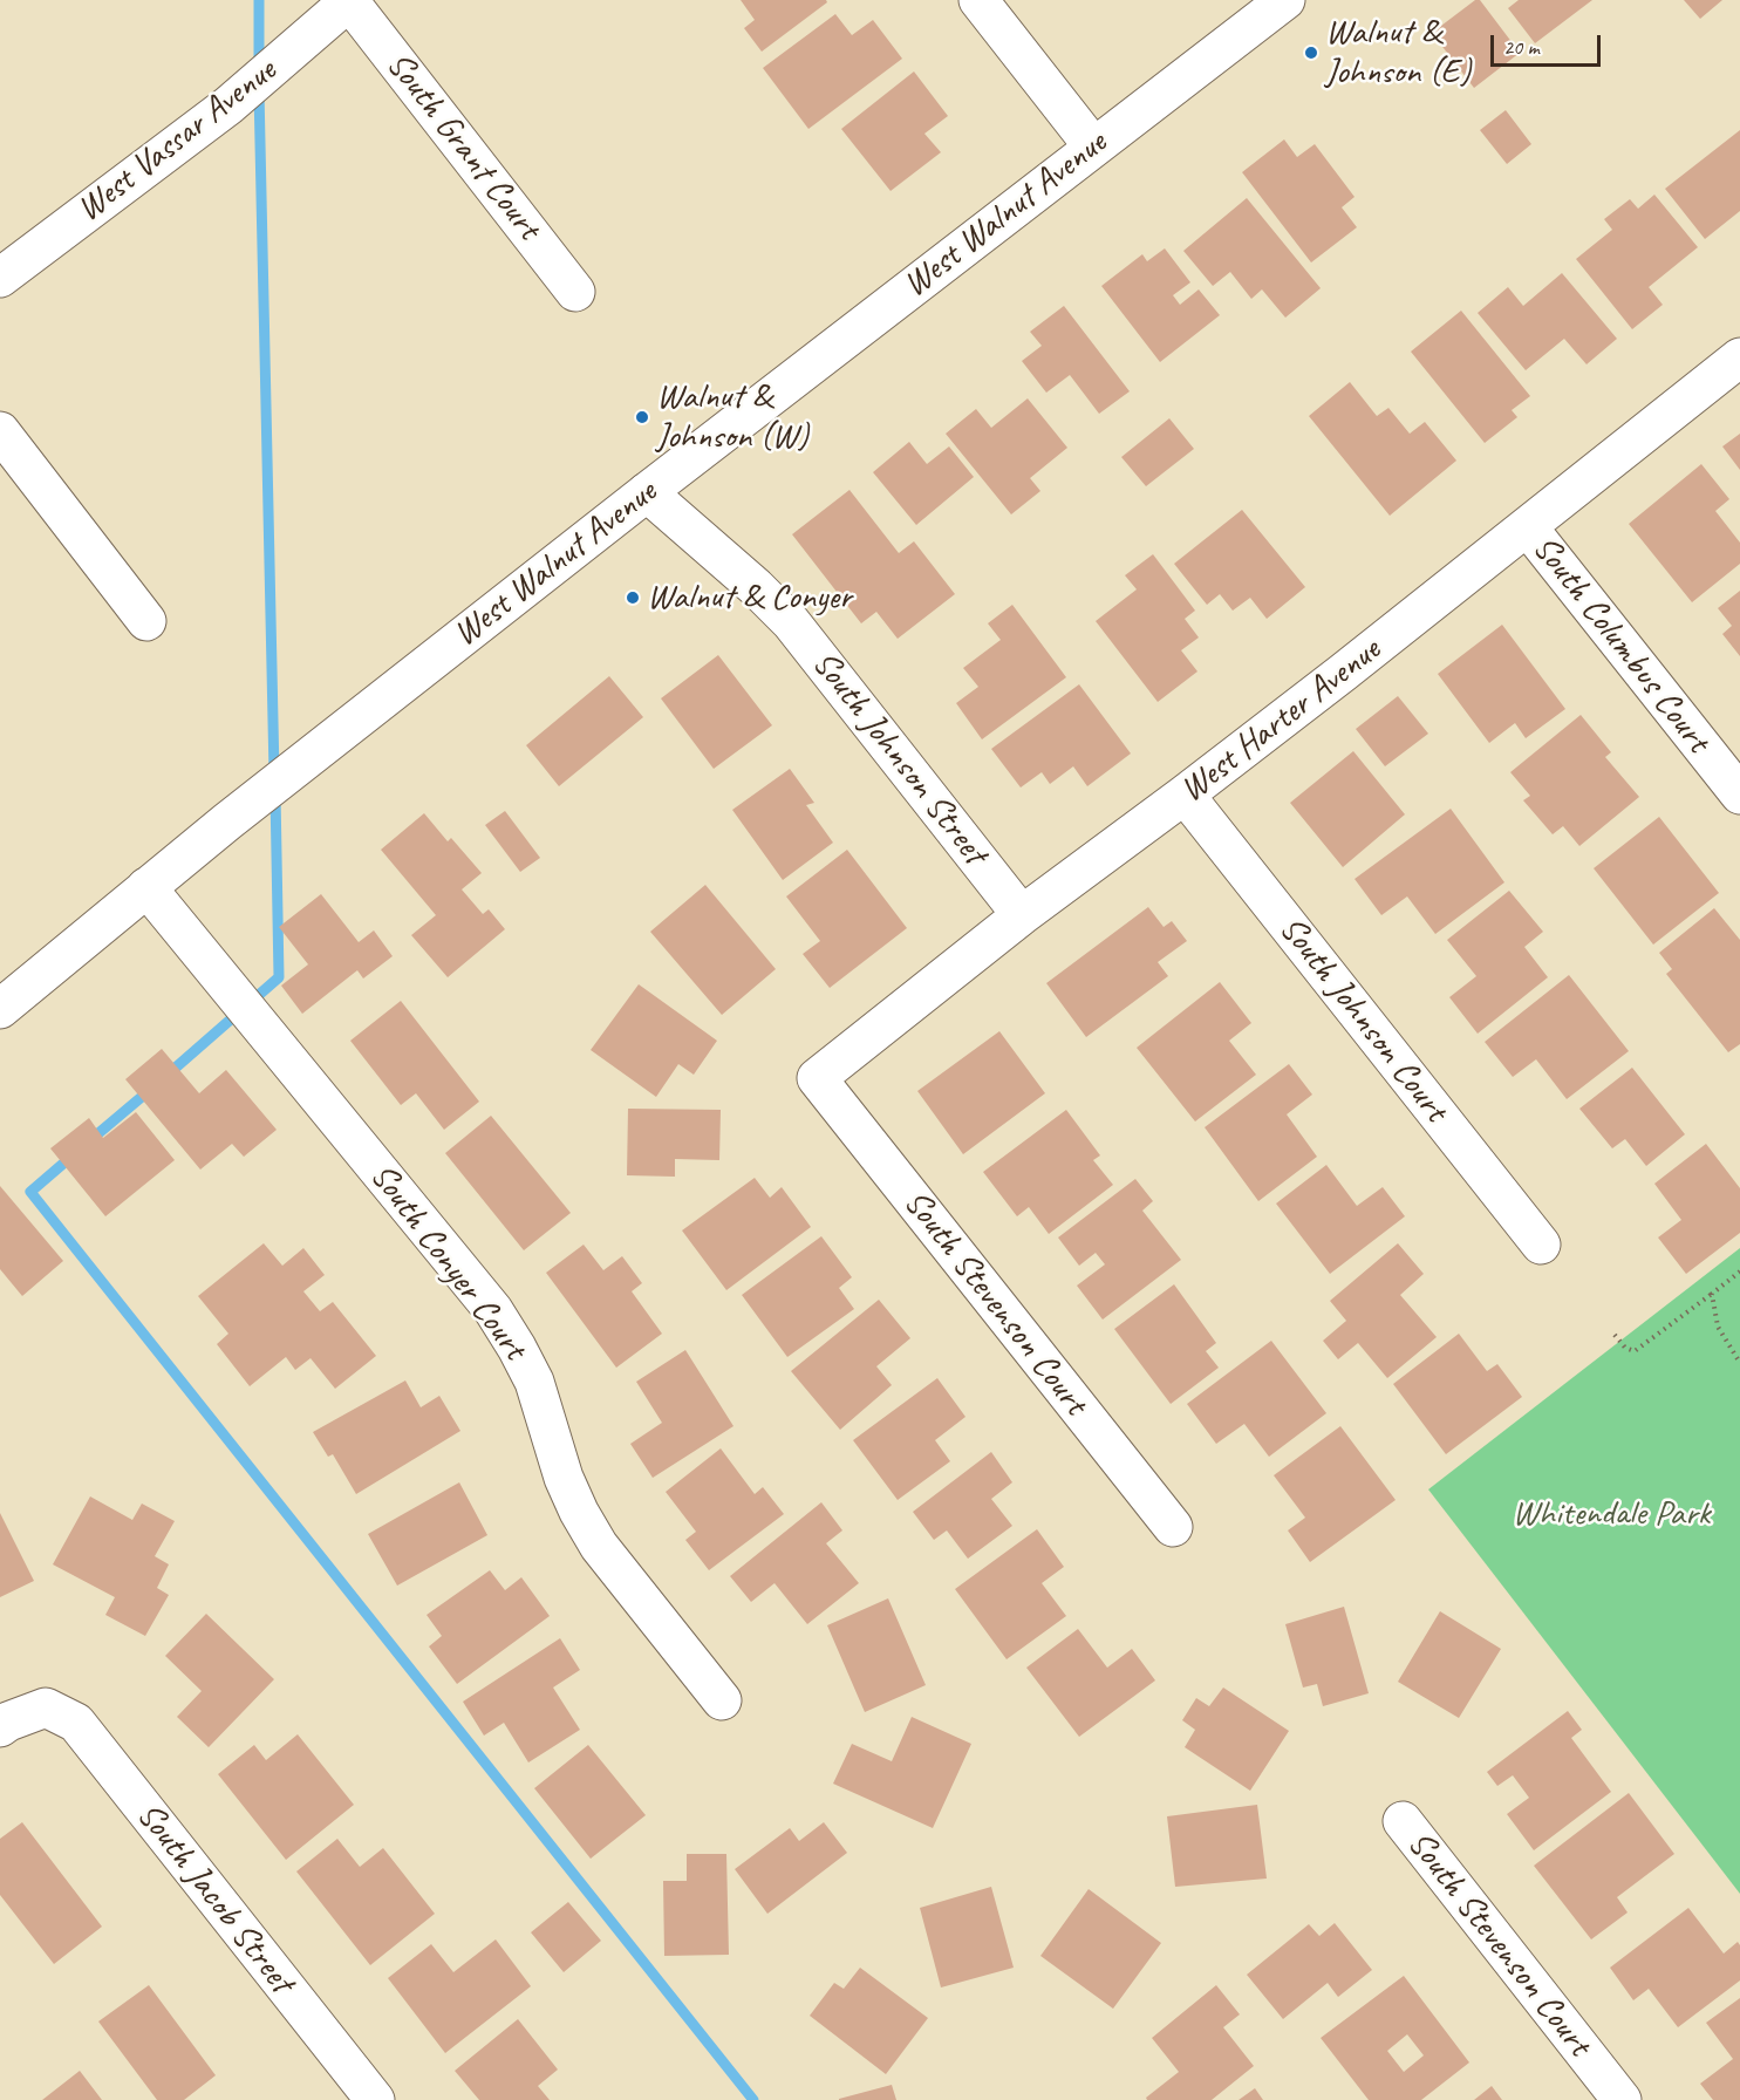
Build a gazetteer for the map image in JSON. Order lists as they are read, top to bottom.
{
  "streets": {
    "street": [
      "West Vassar Avenue",
      "South Grant Court",
      "West Walnut Avenue",
      "South Columbus Court",
      "West Harter Avenue",
      "South Johnson Street",
      "South Johnson Court",
      "South Conyer Court",
      "South Stevenson Court",
      "South Jacob Street"
    ]
  },
  "crossings": [
    ["West Vassar Avenue", "South Grant Court"],
    ["West Walnut Avenue", "South Johnson Street"],
    ["West Walnut Avenue", "South Conyer Court"],
    ["South Columbus Court", "West Harter Avenue"],
    ["West Harter Avenue", "South Johnson Street"],
    ["West Harter Avenue", "South Johnson Court"],
    ["West Harter Avenue", "South Stevenson Court"]
  ],
  "parks": ["Whitendale Park"],
  "places": ["Walnut & Johnson (E)", "Walnut & Johnson (W)", "Walnut & Conyer"],
  "scale_bar": "20 m"
}
